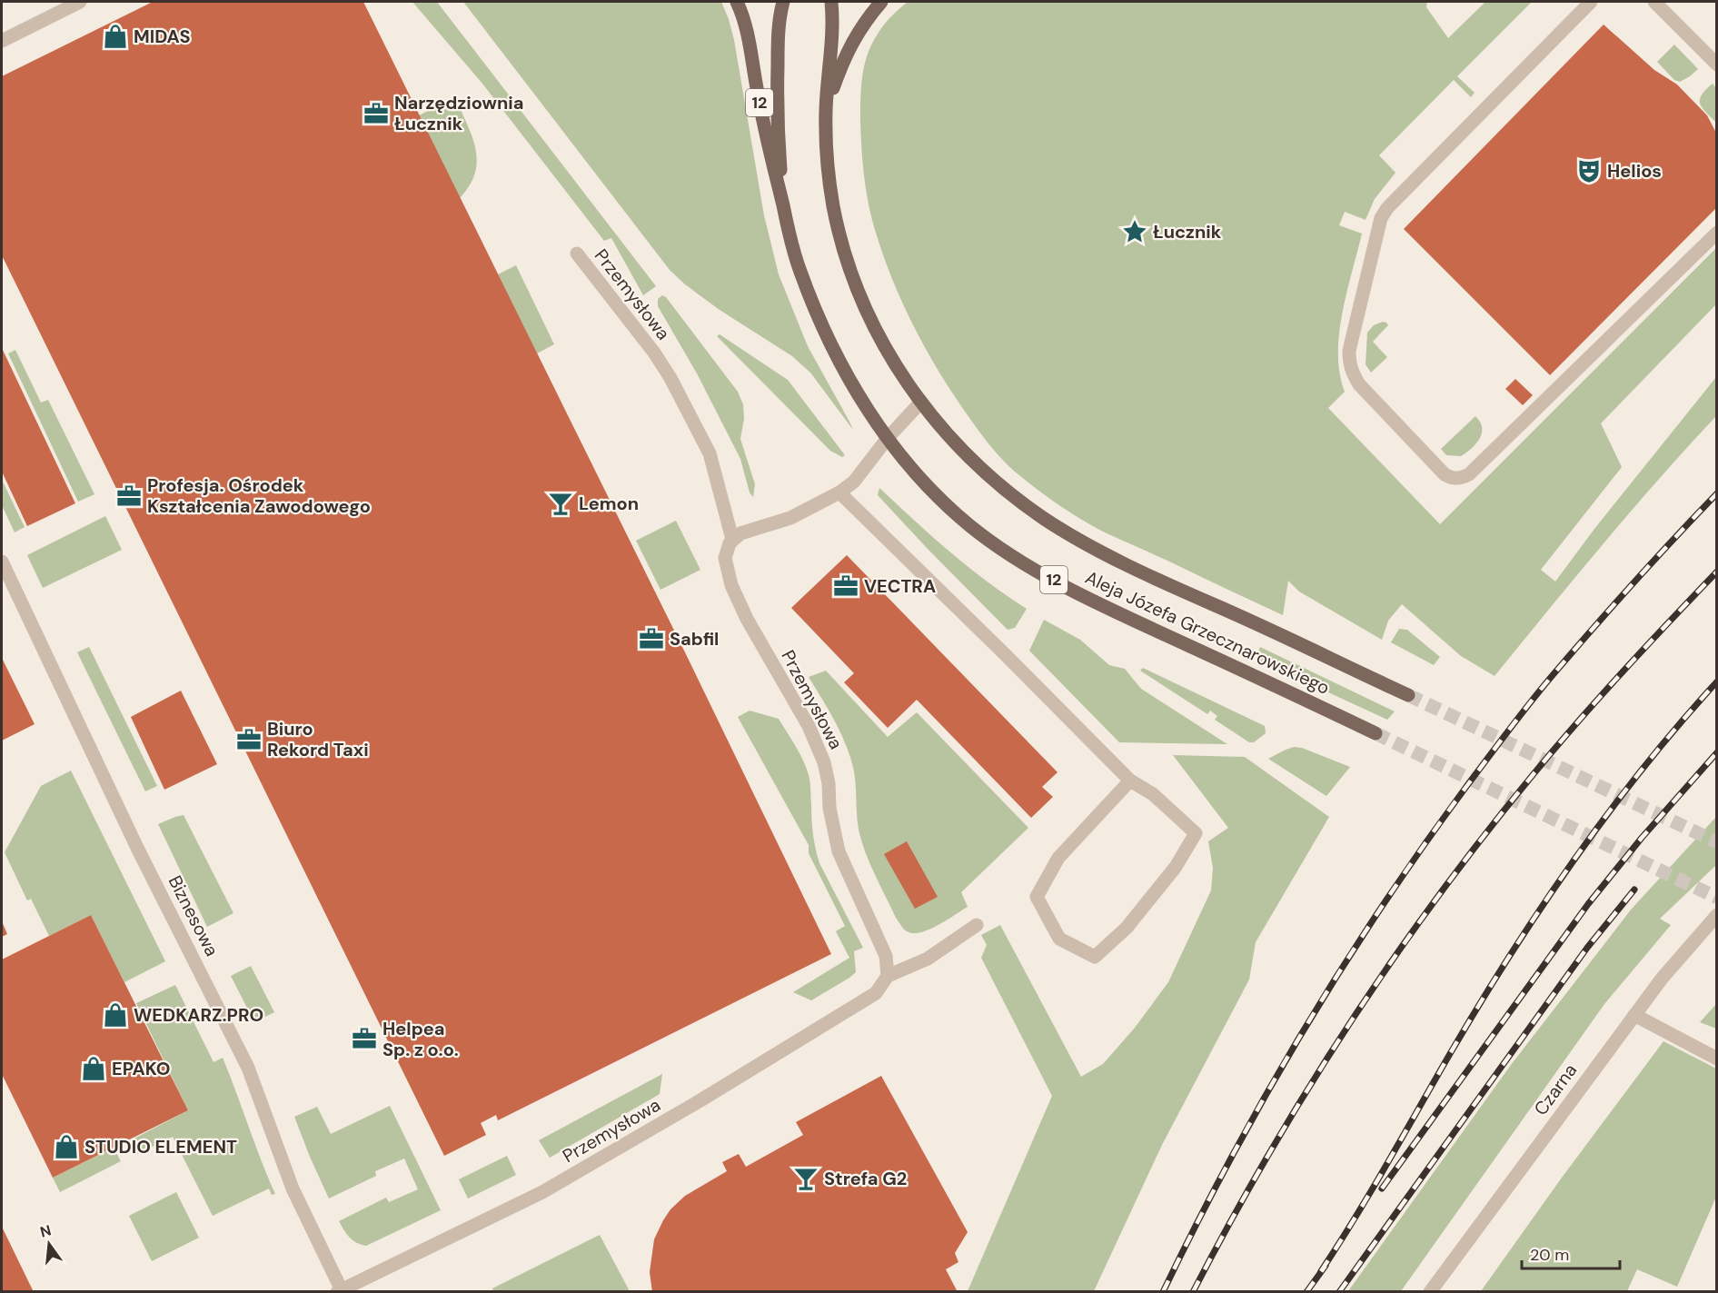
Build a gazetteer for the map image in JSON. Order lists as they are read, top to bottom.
{
  "streets": {
    "main road": ["12", "Aleja Józefa Grzecznarowskiego"],
    "street": ["Przemysłowa", "Biznesowa", "Czarna"]
  },
  "crossings": [
    ["Przemysłowa", "Biznesowa"]
  ],
  "places": {
    "shop": [
      "MIDAS",
      "WEDKARZ.PRO",
      "EPAKO",
      "STUDIO ELEMENT"
    ],
    "office": [
      "Narzędziownia Łucznik",
      "Profesja. Ośrodek Kształcenia Zawodowego",
      "VECTRA",
      "Sabfil",
      "Biuro Rekord Taxi",
      "Helpea Sp. z o.o."
    ],
    "theatre": ["Helios"],
    "place": ["Łucznik"],
    "bar": ["Lemon", "Strefa G2"]
  },
  "scale_bar": "20 m",
  "north": "top"
}
